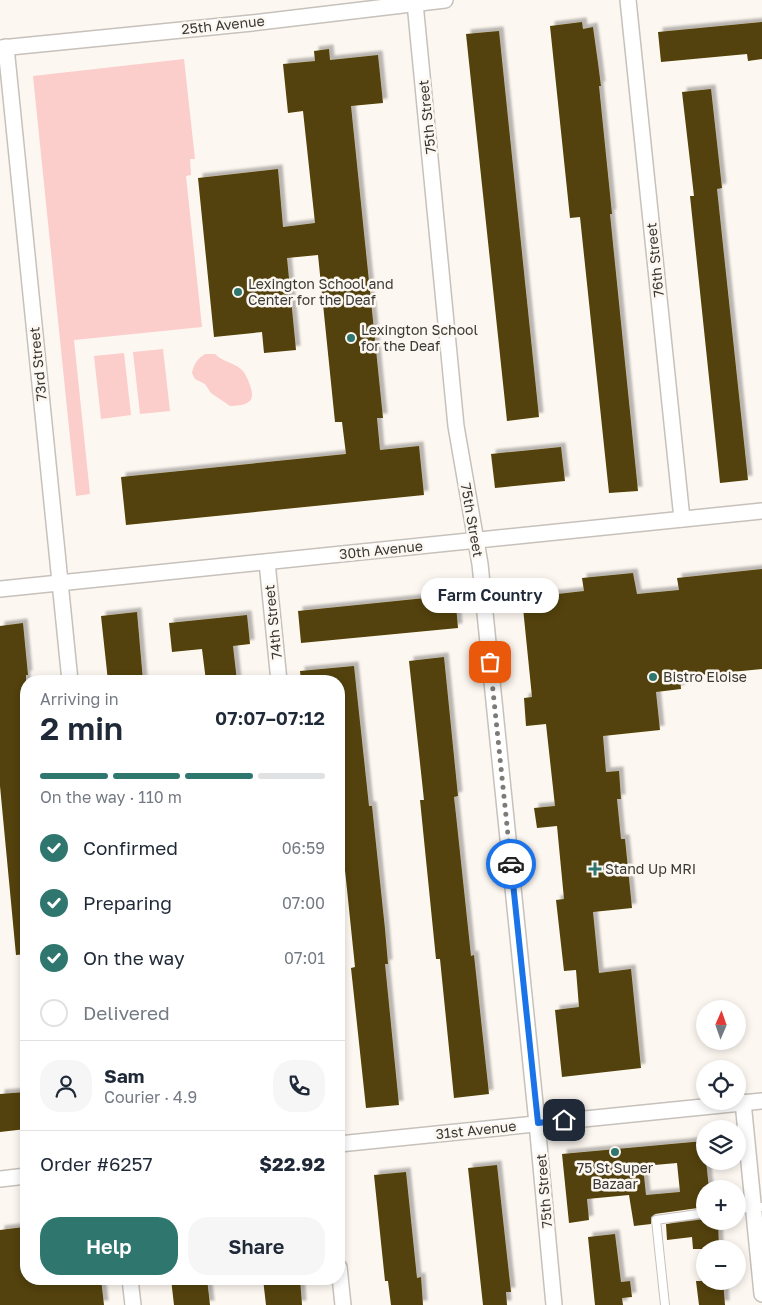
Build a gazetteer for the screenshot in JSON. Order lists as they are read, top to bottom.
{
  "streets": {
    "street": [
      "25th Avenue",
      "75th Street",
      "76th Street",
      "73rd Street",
      "30th Avenue",
      "74th Street",
      "31st Avenue"
    ]
  },
  "crossings": [
    ["25th Avenue", "75th Street"],
    ["25th Avenue", "73rd Street"],
    ["75th Street", "30th Avenue"],
    ["75th Street", "31st Avenue"],
    ["76th Street", "30th Avenue"],
    ["73rd Street", "30th Avenue"],
    ["30th Avenue", "74th Street"]
  ],
  "places": {
    "other": [
      "Lexington School and Center for the Deaf",
      "Lexington School for the Deaf",
      "Farm Country",
      "Bistro Eloise",
      "75 St Super Bazaar"
    ],
    "health": ["Stand Up MRI"]
  },
  "north": "top",
  "page": {
    "bubble": "Farm Country",
    "heading": ["2 min", "Arriving in", "07:07–07:12"],
    "panel": [
      "Sam",
      "Courier · 4.9",
      "Order #6257",
      "$22.92"
    ],
    "bar": "On the way · 110 m",
    "list": [
      ["Confirmed", "06:59"],
      ["Preparing", "07:00"],
      ["On the way", "07:01"],
      "Delivered"
    ],
    "map_buttons": ["+", "−"],
    "buttons": ["Help", "Share"]
  }
}
